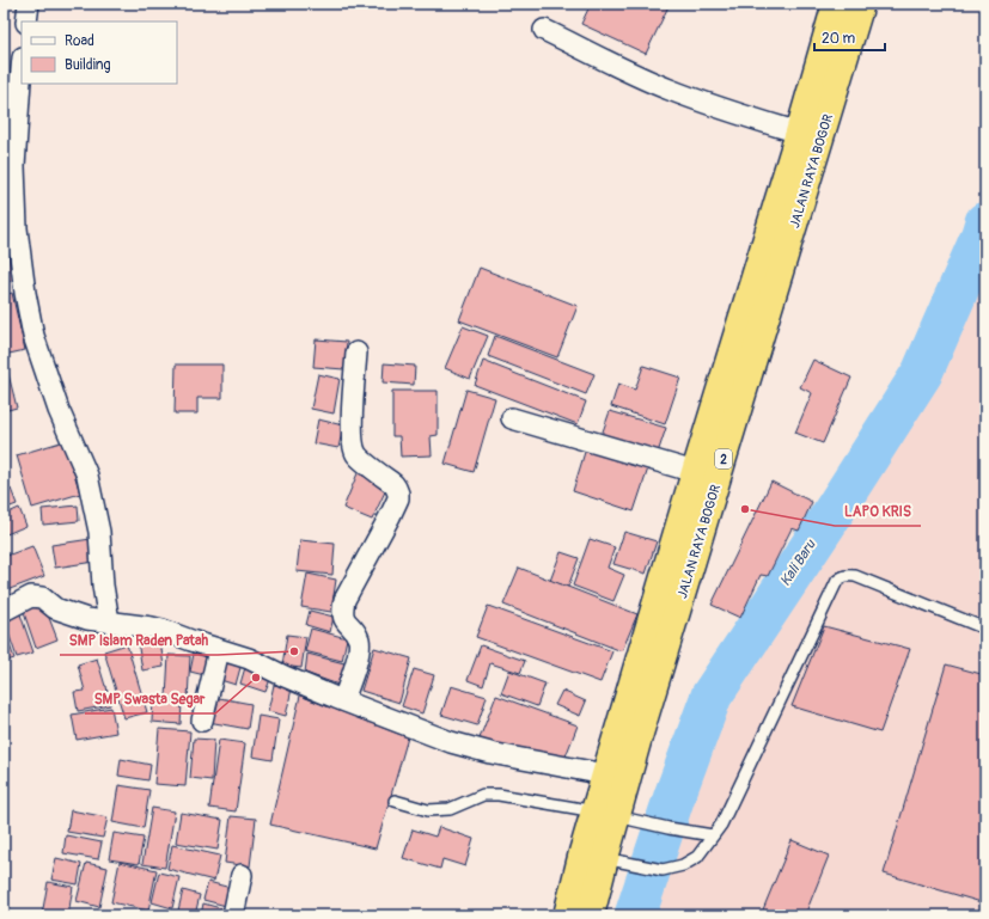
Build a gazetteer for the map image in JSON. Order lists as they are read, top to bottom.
{
  "streets": {
    "highway": ["JALAN RAYA BOGOR", "2"]
  },
  "water": ["Kali Baru"],
  "places": ["LAPO KRIS", "SMP Islam Raden Patah", "SMP Swasta Segar"],
  "legend": ["Road", "Building"],
  "scale_bar": "20 m"
}
